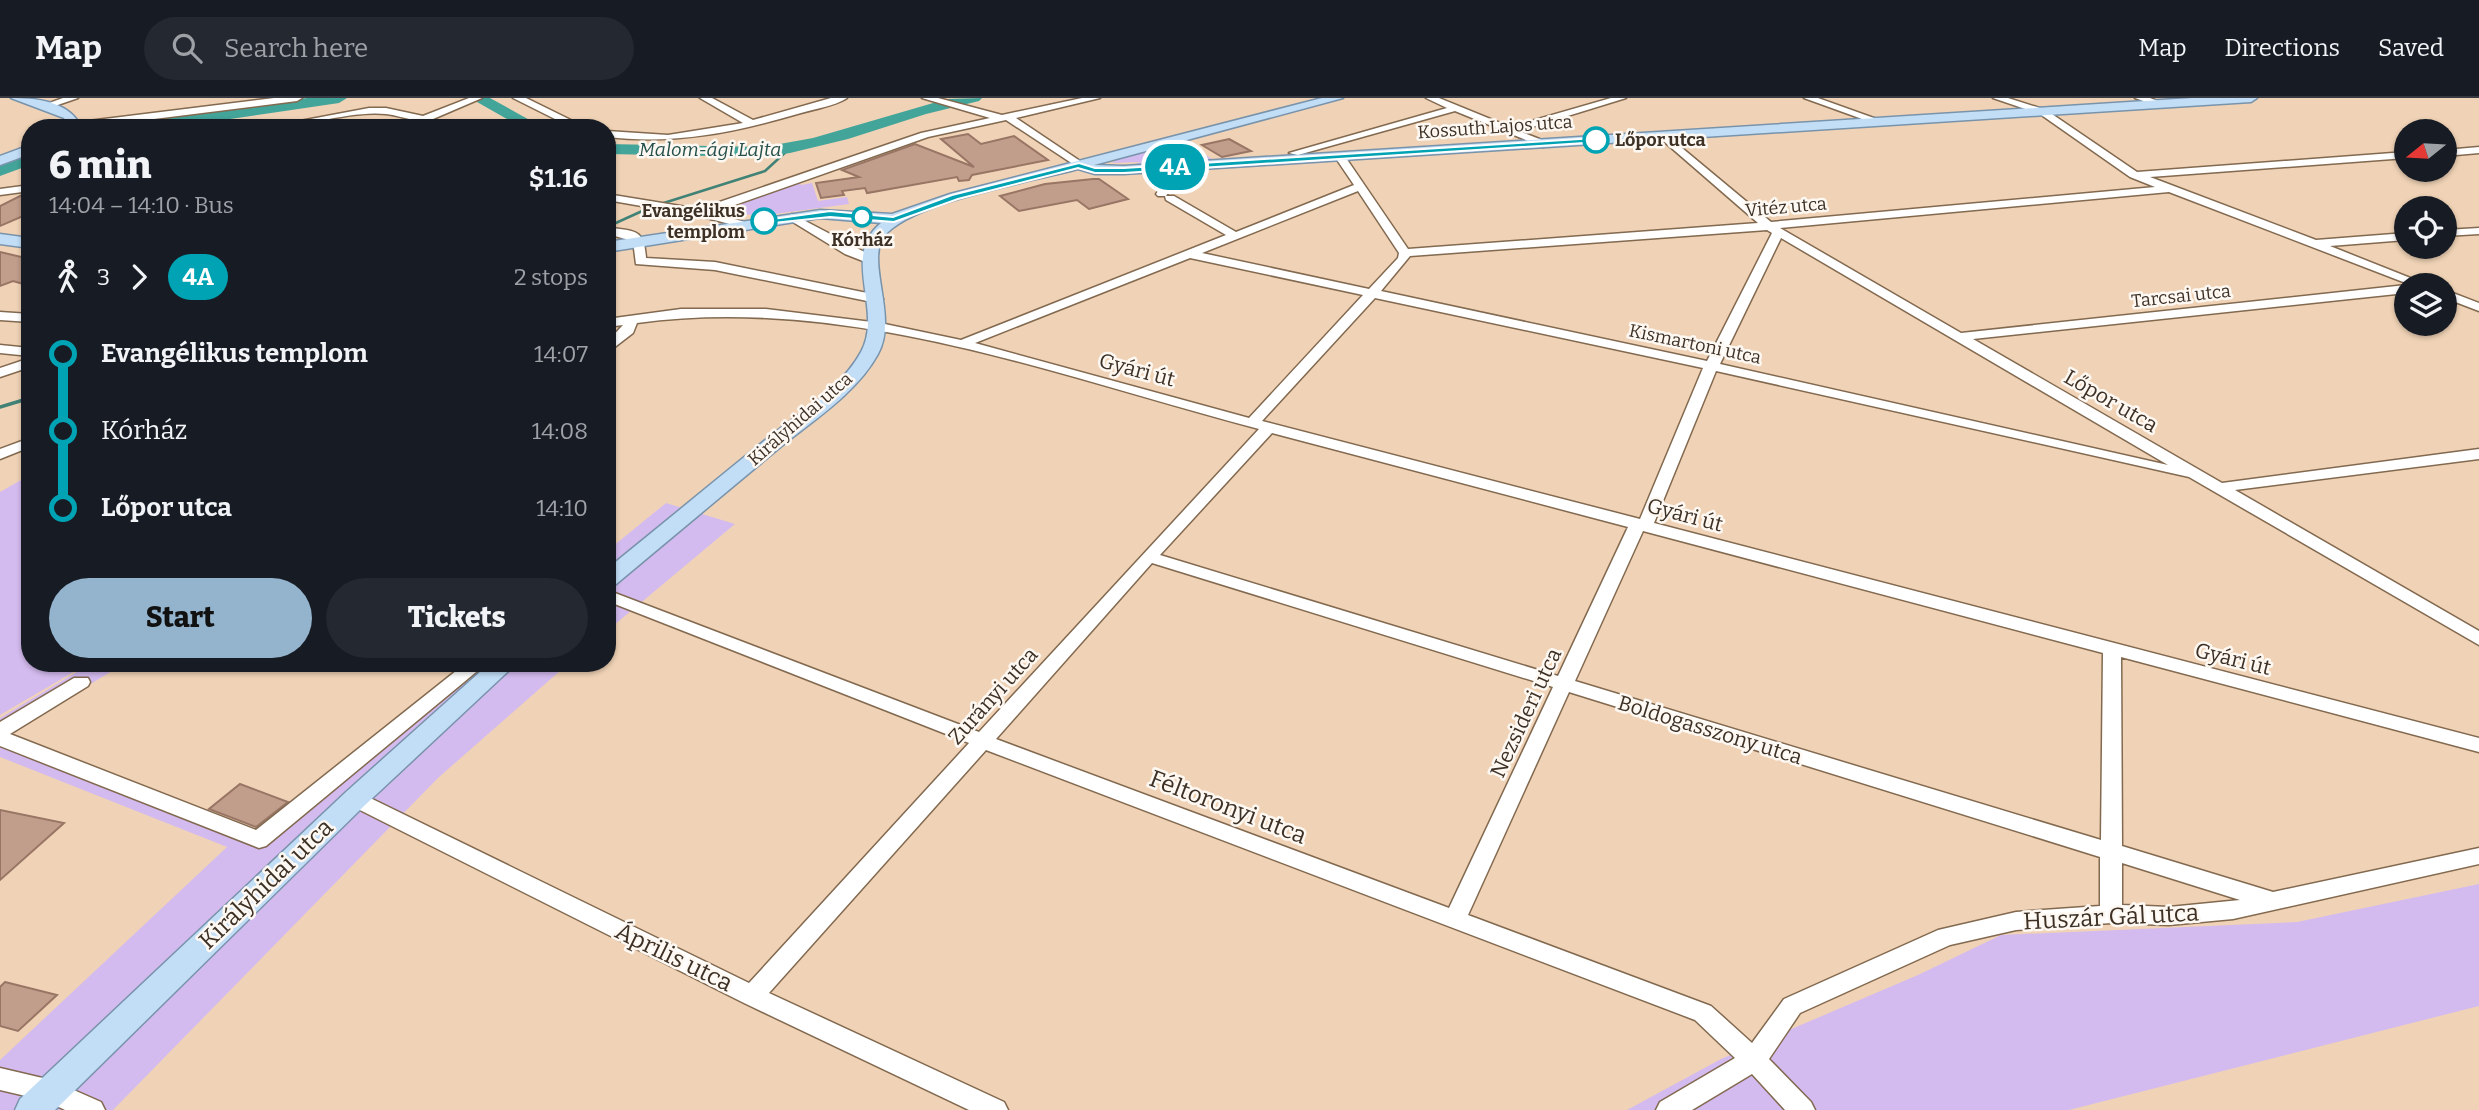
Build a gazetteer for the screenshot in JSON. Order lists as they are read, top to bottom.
{
  "streets": {
    "main road": ["Kossuth Lajos utca", "Királyhidai utca"],
    "street": [
      "Vitéz utca",
      "Tarcsai utca",
      "Kismartoni utca",
      "Gyári út",
      "Lőpor utca",
      "Zurányi utca",
      "Nezsideri utca",
      "Boldogasszony utca",
      "Féltoronyi utca",
      "Huszár Gál utca",
      "Április utca"
    ]
  },
  "crossings": [
    ["Kossuth Lajos utca", "Lőpor utca"],
    ["Vitéz utca", "Lőpor utca"],
    ["Vitéz utca", "Zurányi utca"],
    ["Vitéz utca", "Nezsideri utca"],
    ["Tarcsai utca", "Lőpor utca"],
    ["Kismartoni utca", "Lőpor utca"],
    ["Kismartoni utca", "Zurányi utca"],
    ["Kismartoni utca", "Nezsideri utca"],
    ["Gyári út", "Királyhidai utca"],
    ["Gyári út", "Zurányi utca"],
    ["Gyári út", "Nezsideri utca"],
    ["Lőpor utca", "Nezsideri utca"],
    ["Királyhidai utca", "Április utca"],
    ["Zurányi utca", "Boldogasszony utca"],
    ["Zurányi utca", "Féltoronyi utca"],
    ["Zurányi utca", "Április utca"],
    ["Nezsideri utca", "Boldogasszony utca"],
    ["Nezsideri utca", "Féltoronyi utca"],
    ["Boldogasszony utca", "Huszár Gál utca"],
    ["Féltoronyi utca", "Huszár Gál utca"]
  ],
  "water": ["Malom-ági Lajta"],
  "places": ["Lőpor utca", "Kórház", "Evangélikus templom"],
  "lines": ["bus line 4A"],
  "north": "left",
  "page": {
    "header": "Map",
    "search": "Search here",
    "nav": ["Map", "Directions", "Saved"],
    "on_map": "4A",
    "heading": ["6 min", "14:04 – 14:10 · Bus", "$1.16"],
    "legs": ["3", "4A", "2 stops"],
    "list": [
      {
        "name": "Evangélikus templom",
        "value": "14:07"
      },
      {
        "name": "Kórház",
        "value": "14:08"
      },
      {
        "name": "Lőpor utca",
        "value": "14:10"
      }
    ],
    "buttons": ["Start", "Tickets"]
  }
}
